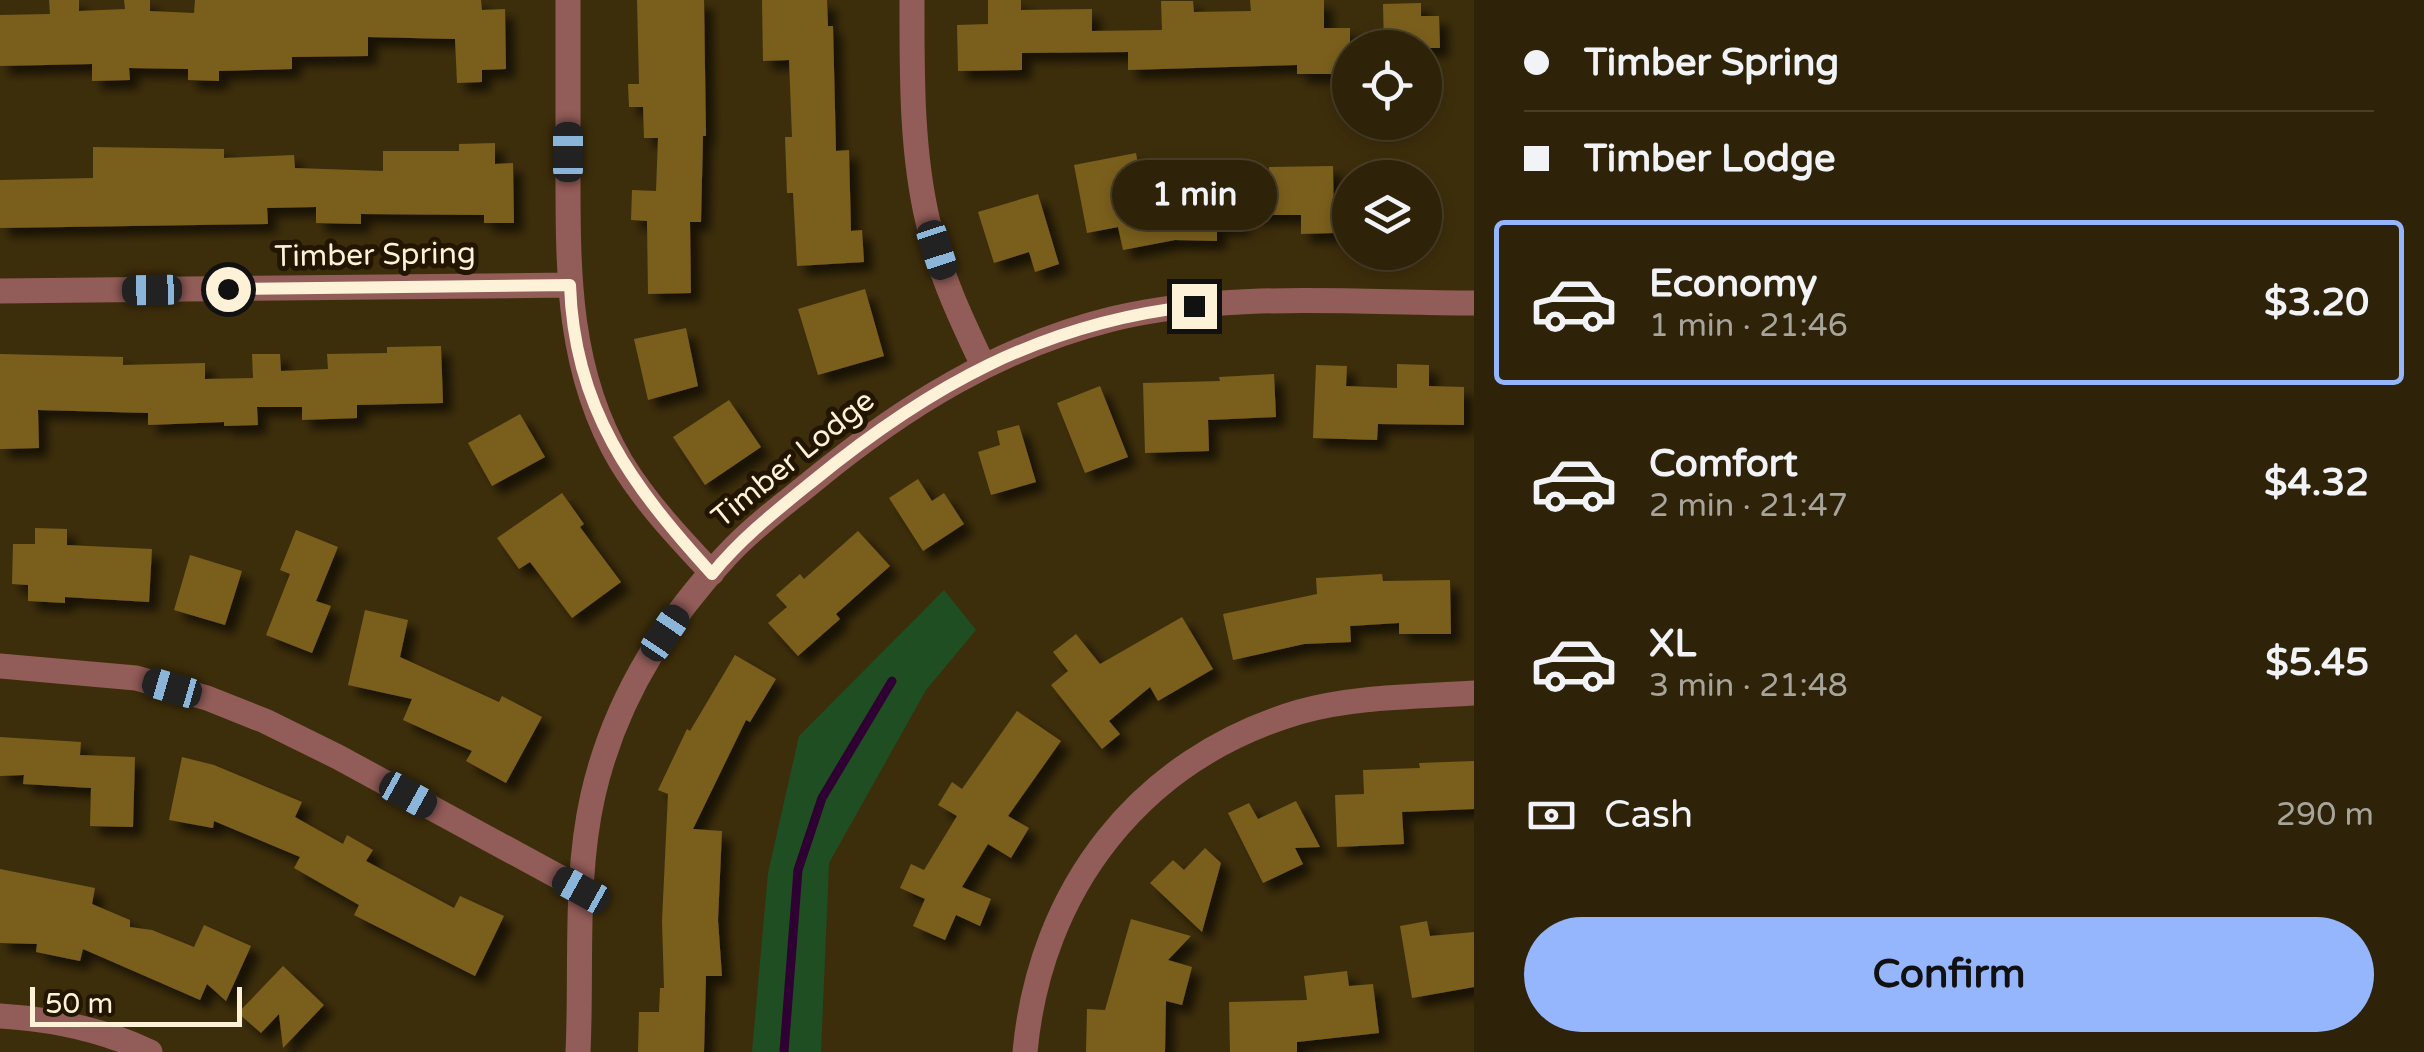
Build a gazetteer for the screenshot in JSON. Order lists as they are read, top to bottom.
{
  "streets": {
    "street": ["Timber Spring", "Timber Lodge"]
  },
  "scale_bar": "50 m",
  "page": {
    "banner": ["Timber Spring", "Timber Lodge"],
    "bubble": "1 min",
    "list": [
      {
        "name": "Economy",
        "note": "1 min · 21:46",
        "value": "$3.20"
      },
      {
        "name": "Comfort",
        "note": "2 min · 21:47",
        "value": "$4.32"
      },
      {
        "name": "XL",
        "note": "3 min · 21:48",
        "value": "$5.45"
      }
    ],
    "pay": ["Cash", "290 m"],
    "buttons": "Confirm",
    "scale": "50 m"
  }
}
